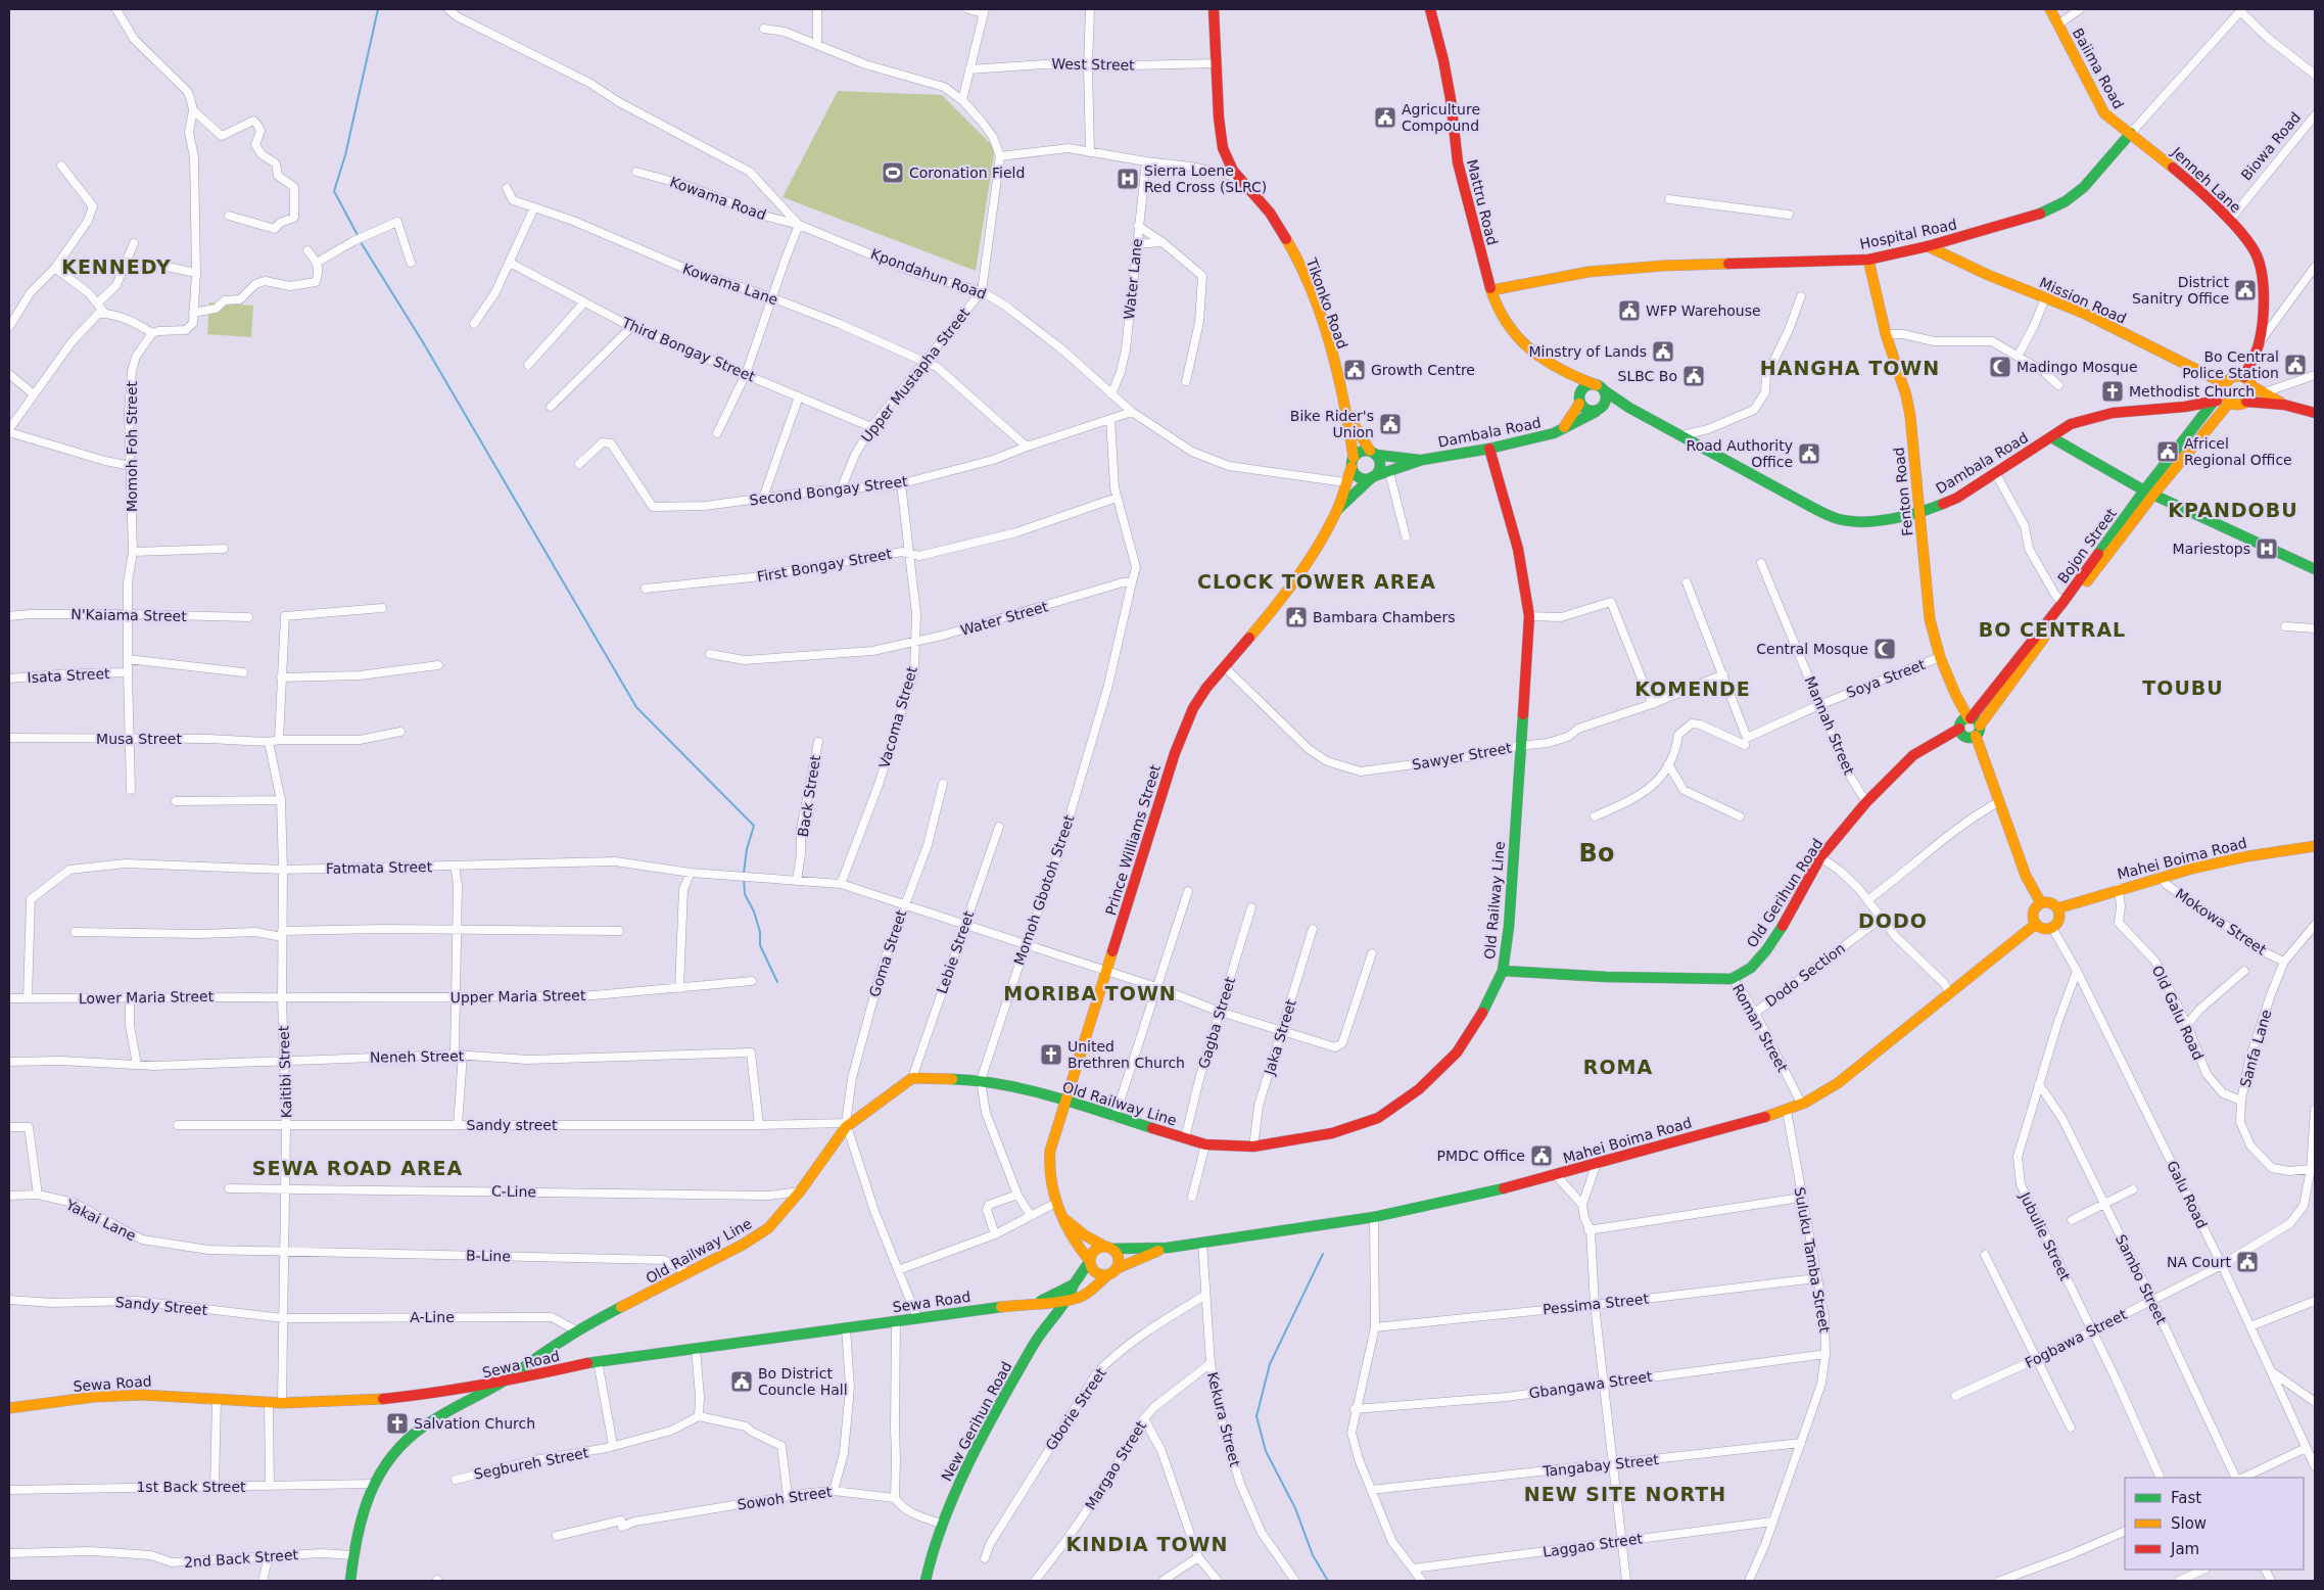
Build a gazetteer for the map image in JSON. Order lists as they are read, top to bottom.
{
  "streets": {
    "street": [
      "West Street",
      "Baiima Road",
      "Biowa Road",
      "Jenneh Lane",
      "Kowama Road",
      "Mattru Road",
      "Hospital Road",
      "Kpondahun Road",
      "Water Lane",
      "Kowama Lane",
      "Mission Road",
      "Tikonko Road",
      "Third Bongay Street",
      "Upper Mustapha Street",
      "Dambala Road",
      "Momoh Foh Street",
      "Second Bongay Street",
      "Fenton Road",
      "Bojon Street",
      "First Bongay Street",
      "N'Kaiama Street",
      "Water Street",
      "Isata Street",
      "Soya Street",
      "Vacoma Street",
      "Mannah Street",
      "Musa Street",
      "Sawyer Street",
      "Back Street",
      "Prince Williams Street",
      "Mahei Boima Road",
      "Fatmata Street",
      "Momoh Gbotoh Street",
      "Old Gerihun Road",
      "Old Railway Line",
      "Mokowa Street",
      "Lebie Street",
      "Goma Street",
      "Dodo Section",
      "Upper Maria Street",
      "Lower Maria Street",
      "Old Galu Road",
      "Gagba Street",
      "Roman Street",
      "Jaka Street",
      "Sanfa Lane",
      "Neneh Street",
      "Kaitibi Street",
      "Sandy street",
      "C-Line",
      "Galu Road",
      "Yakai Lane",
      "Jubulie Street",
      "B-Line",
      "Suluku Tamba Street",
      "Sambo Street",
      "Sewa Road",
      "Pessima Street",
      "Sandy Street",
      "A-Line",
      "Fogbawa Street",
      "Gbangawa Street",
      "Gborie Street",
      "Kekura Street",
      "New Gerihun Road",
      "Segbureh Street",
      "Margao Street",
      "Tangabay Street",
      "1st Back Street",
      "Sowoh Street",
      "Laggao Street",
      "2nd Back Street"
    ]
  },
  "crossings": [
    ["West Street", "Tikonko Road"],
    ["Baiima Road", "Jenneh Lane"],
    ["Baiima Road", "Hospital Road"],
    ["Biowa Road", "Jenneh Lane"],
    ["Jenneh Lane", "Hospital Road"],
    ["Kowama Road", "Kpondahun Road"],
    ["Mattru Road", "Hospital Road"],
    ["Mattru Road", "Dambala Road"],
    ["Hospital Road", "Mission Road"],
    ["Hospital Road", "Fenton Road"],
    ["Kpondahun Road", "Water Lane"],
    ["Kpondahun Road", "Upper Mustapha Street"],
    ["Kpondahun Road", "Second Bongay Street"],
    ["Kowama Lane", "Upper Mustapha Street"],
    ["Kowama Lane", "Second Bongay Street"],
    ["Mission Road", "Dambala Road"],
    ["Mission Road", "Bojon Street"],
    ["Third Bongay Street", "Upper Mustapha Street"],
    ["Upper Mustapha Street", "Second Bongay Street"],
    ["Dambala Road", "Fenton Road"],
    ["Dambala Road", "Bojon Street"],
    ["Dambala Road", "Old Railway Line"],
    ["Momoh Foh Street", "N'Kaiama Street"],
    ["Momoh Foh Street", "Isata Street"],
    ["Momoh Foh Street", "Musa Street"],
    ["Second Bongay Street", "Vacoma Street"],
    ["Fenton Road", "Bojon Street"],
    ["Fenton Road", "Soya Street"],
    ["Fenton Road", "Old Gerihun Road"],
    ["Bojon Street", "Old Gerihun Road"],
    ["First Bongay Street", "Vacoma Street"],
    ["Water Street", "Vacoma Street"],
    ["Water Street", "Momoh Gbotoh Street"],
    ["Soya Street", "Mannah Street"],
    ["Vacoma Street", "Fatmata Street"],
    ["Mannah Street", "Old Gerihun Road"],
    ["Musa Street", "Kaitibi Street"],
    ["Sawyer Street", "Prince Williams Street"],
    ["Sawyer Street", "Old Railway Line"],
    ["Back Street", "Fatmata Street"],
    ["Prince Williams Street", "Fatmata Street"],
    ["Prince Williams Street", "Old Railway Line"],
    ["Prince Williams Street", "New Gerihun Road"],
    ["Mahei Boima Road", "Mokowa Street"],
    ["Mahei Boima Road", "Old Galu Road"],
    ["Mahei Boima Road", "Roman Street"],
    ["Mahei Boima Road", "Galu Road"],
    ["Mahei Boima Road", "Suluku Tamba Street"],
    ["Mahei Boima Road", "Kekura Street"],
    ["Fatmata Street", "Momoh Gbotoh Street"],
    ["Fatmata Street", "Lebie Street"],
    ["Fatmata Street", "Goma Street"],
    ["Fatmata Street", "Lower Maria Street"],
    ["Fatmata Street", "Gagba Street"],
    ["Fatmata Street", "Jaka Street"],
    ["Fatmata Street", "Kaitibi Street"],
    ["Momoh Gbotoh Street", "Old Railway Line"],
    ["Old Gerihun Road", "Roman Street"],
    ["Old Railway Line", "Lebie Street"],
    ["Old Railway Line", "Goma Street"],
    ["Old Railway Line", "Gagba Street"],
    ["Old Railway Line", "Jaka Street"],
    ["Old Railway Line", "Sandy street"],
    ["Old Railway Line", "C-Line"],
    ["Old Railway Line", "B-Line"],
    ["Old Railway Line", "Sewa Road"],
    ["Old Railway Line", "A-Line"],
    ["Old Railway Line", "1st Back Street"],
    ["Old Railway Line", "2nd Back Street"],
    ["Mokowa Street", "Sanfa Lane"],
    ["Goma Street", "Sandy street"],
    ["Dodo Section", "Roman Street"],
    ["Upper Maria Street", "Lower Maria Street"],
    ["Upper Maria Street", "Kaitibi Street"],
    ["Lower Maria Street", "Kaitibi Street"],
    ["Old Galu Road", "Sanfa Lane"],
    ["Sanfa Lane", "Fogbawa Street"],
    ["Neneh Street", "Kaitibi Street"],
    ["Neneh Street", "Sandy street"],
    ["Kaitibi Street", "Sandy street"],
    ["Kaitibi Street", "C-Line"],
    ["Kaitibi Street", "Yakai Lane"],
    ["Kaitibi Street", "B-Line"],
    ["Kaitibi Street", "Sewa Road"],
    ["Kaitibi Street", "Sandy Street"],
    ["Kaitibi Street", "A-Line"],
    ["Galu Road", "Jubulie Street"],
    ["Galu Road", "Fogbawa Street"],
    ["Yakai Lane", "B-Line"],
    ["Jubulie Street", "Sambo Street"],
    ["Jubulie Street", "Fogbawa Street"],
    ["Suluku Tamba Street", "Pessima Street"],
    ["Suluku Tamba Street", "Gbangawa Street"],
    ["Suluku Tamba Street", "Tangabay Street"],
    ["Suluku Tamba Street", "Laggao Street"],
    ["Sambo Street", "Fogbawa Street"],
    ["Sandy Street", "A-Line"],
    ["Gborie Street", "Kekura Street"],
    ["Kekura Street", "Margao Street"]
  ],
  "districts": [
    "KENNEDY",
    "HANGHA TOWN",
    "KPANDOBU",
    "CLOCK TOWER AREA",
    "BO CENTRAL",
    "TOUBU",
    "KOMENDE",
    "Bo",
    "DODO",
    "MORIBA TOWN",
    "ROMA",
    "SEWA ROAD AREA",
    "NEW SITE NORTH",
    "KINDIA TOWN"
  ],
  "places": {
    "public building": [
      "Agriculture Compound",
      "District Sanitry Office",
      "WFP Warehouse",
      "Minstry of Lands",
      "Bo Central Police Station",
      "Growth Centre",
      "SLBC Bo",
      "Bike Rider's Union",
      "Africel Regional Office",
      "Road Authority Office",
      "Bambara Chambers",
      "PMDC Office",
      "NA Court",
      "Bo District Councle Hall"
    ],
    "sports": ["Coronation Field"],
    "hospital": ["Sierra Loene Red Cross (SLRC)", "Mariestops"],
    "mosque": ["Madingo Mosque", "Central Mosque"],
    "church": ["Methodist Church", "United Brethren Church", "Salvation Church"]
  },
  "legend": ["Fast", "Slow", "Jam"]
}
